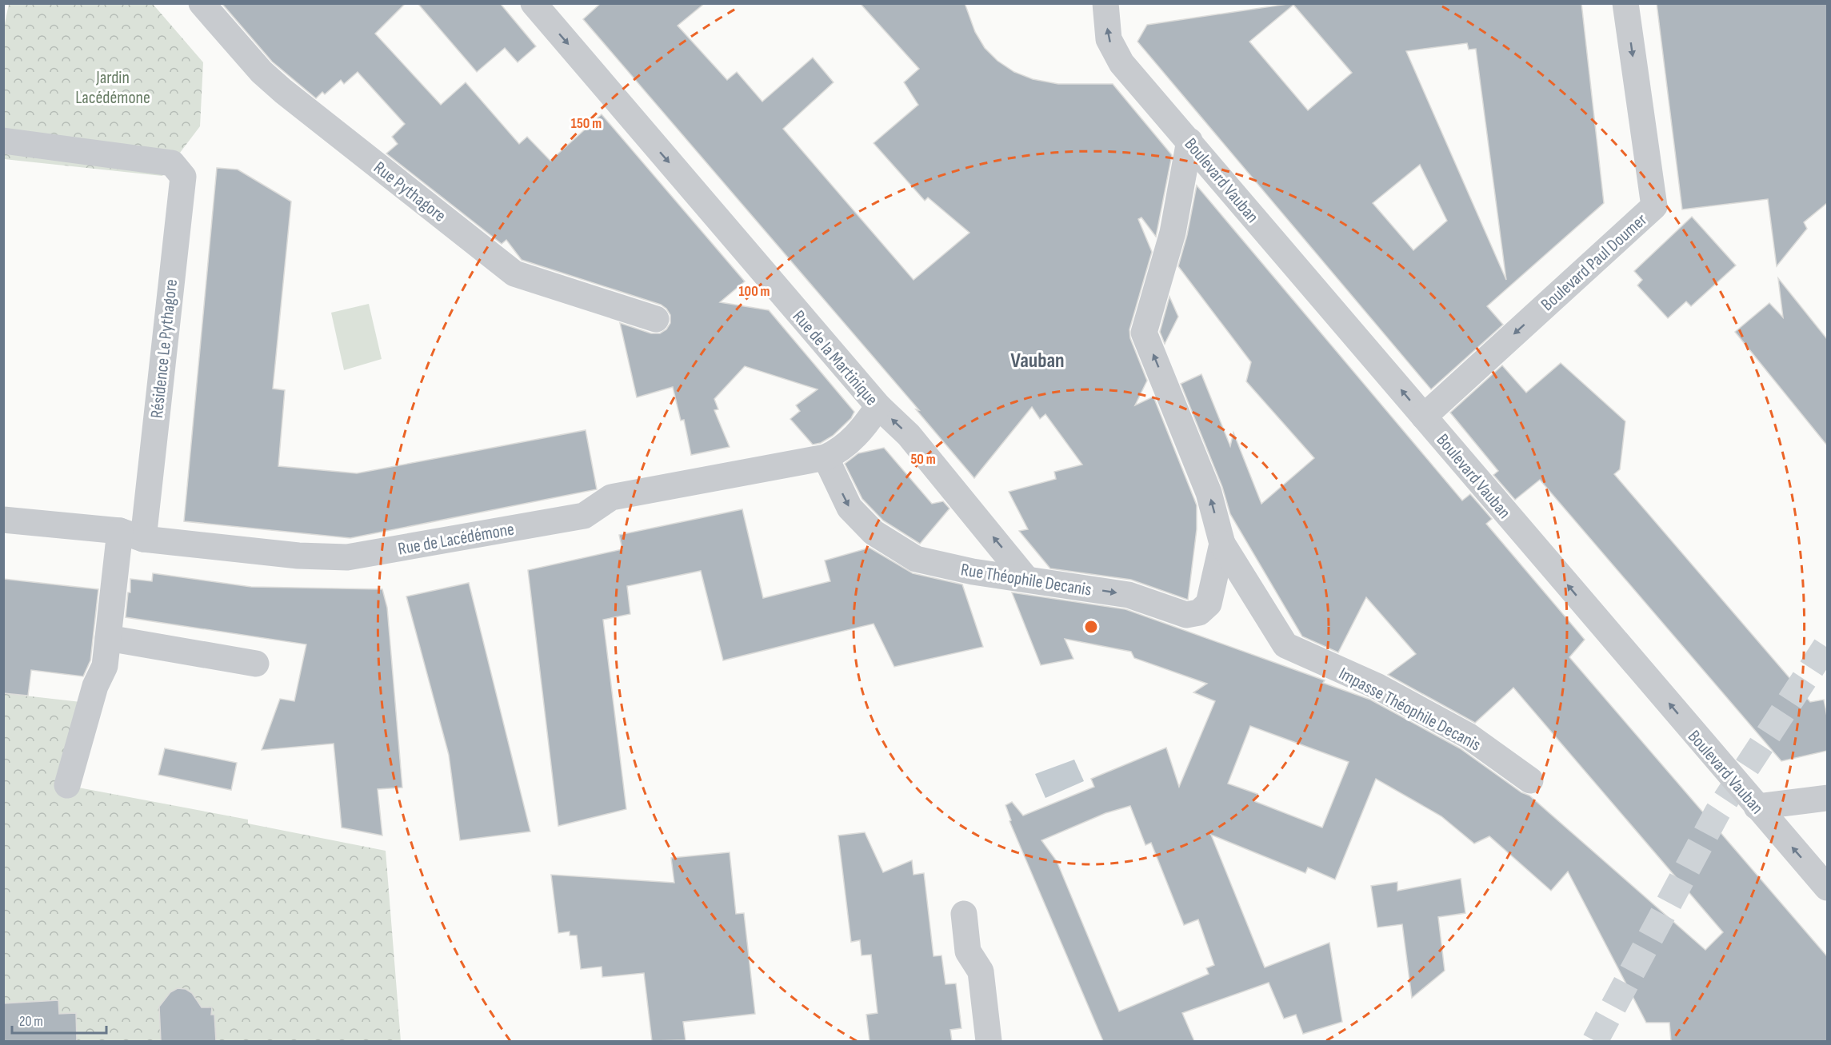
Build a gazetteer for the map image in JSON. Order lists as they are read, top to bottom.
{
  "streets": {
    "street": [
      "Boulevard Vauban",
      "Rue Pythagore",
      "Boulevard Paul Doumer",
      "Résidence Le Pythagore",
      "Rue de la Martinique",
      "Rue de Lacédémone",
      "Rue Théophile Decanis",
      "Impasse Théophile Decanis"
    ]
  },
  "crossings": [
    ["Boulevard Vauban", "Boulevard Paul Doumer"],
    ["Boulevard Vauban", "Rue Théophile Decanis"],
    ["Résidence Le Pythagore", "Rue de Lacédémone"],
    ["Rue de la Martinique", "Rue de Lacédémone"],
    ["Rue de la Martinique", "Rue Théophile Decanis"],
    ["Rue de Lacédémone", "Rue Théophile Decanis"],
    ["Rue Théophile Decanis", "Impasse Théophile Decanis"]
  ],
  "one_way": ["Boulevard Vauban", "Boulevard Paul Doumer"],
  "districts": ["Vauban"],
  "parks": ["Jardin Lacédémone"],
  "scale_bar": "20 m",
  "rings": ["150 m", "100 m", "50 m"]
}
